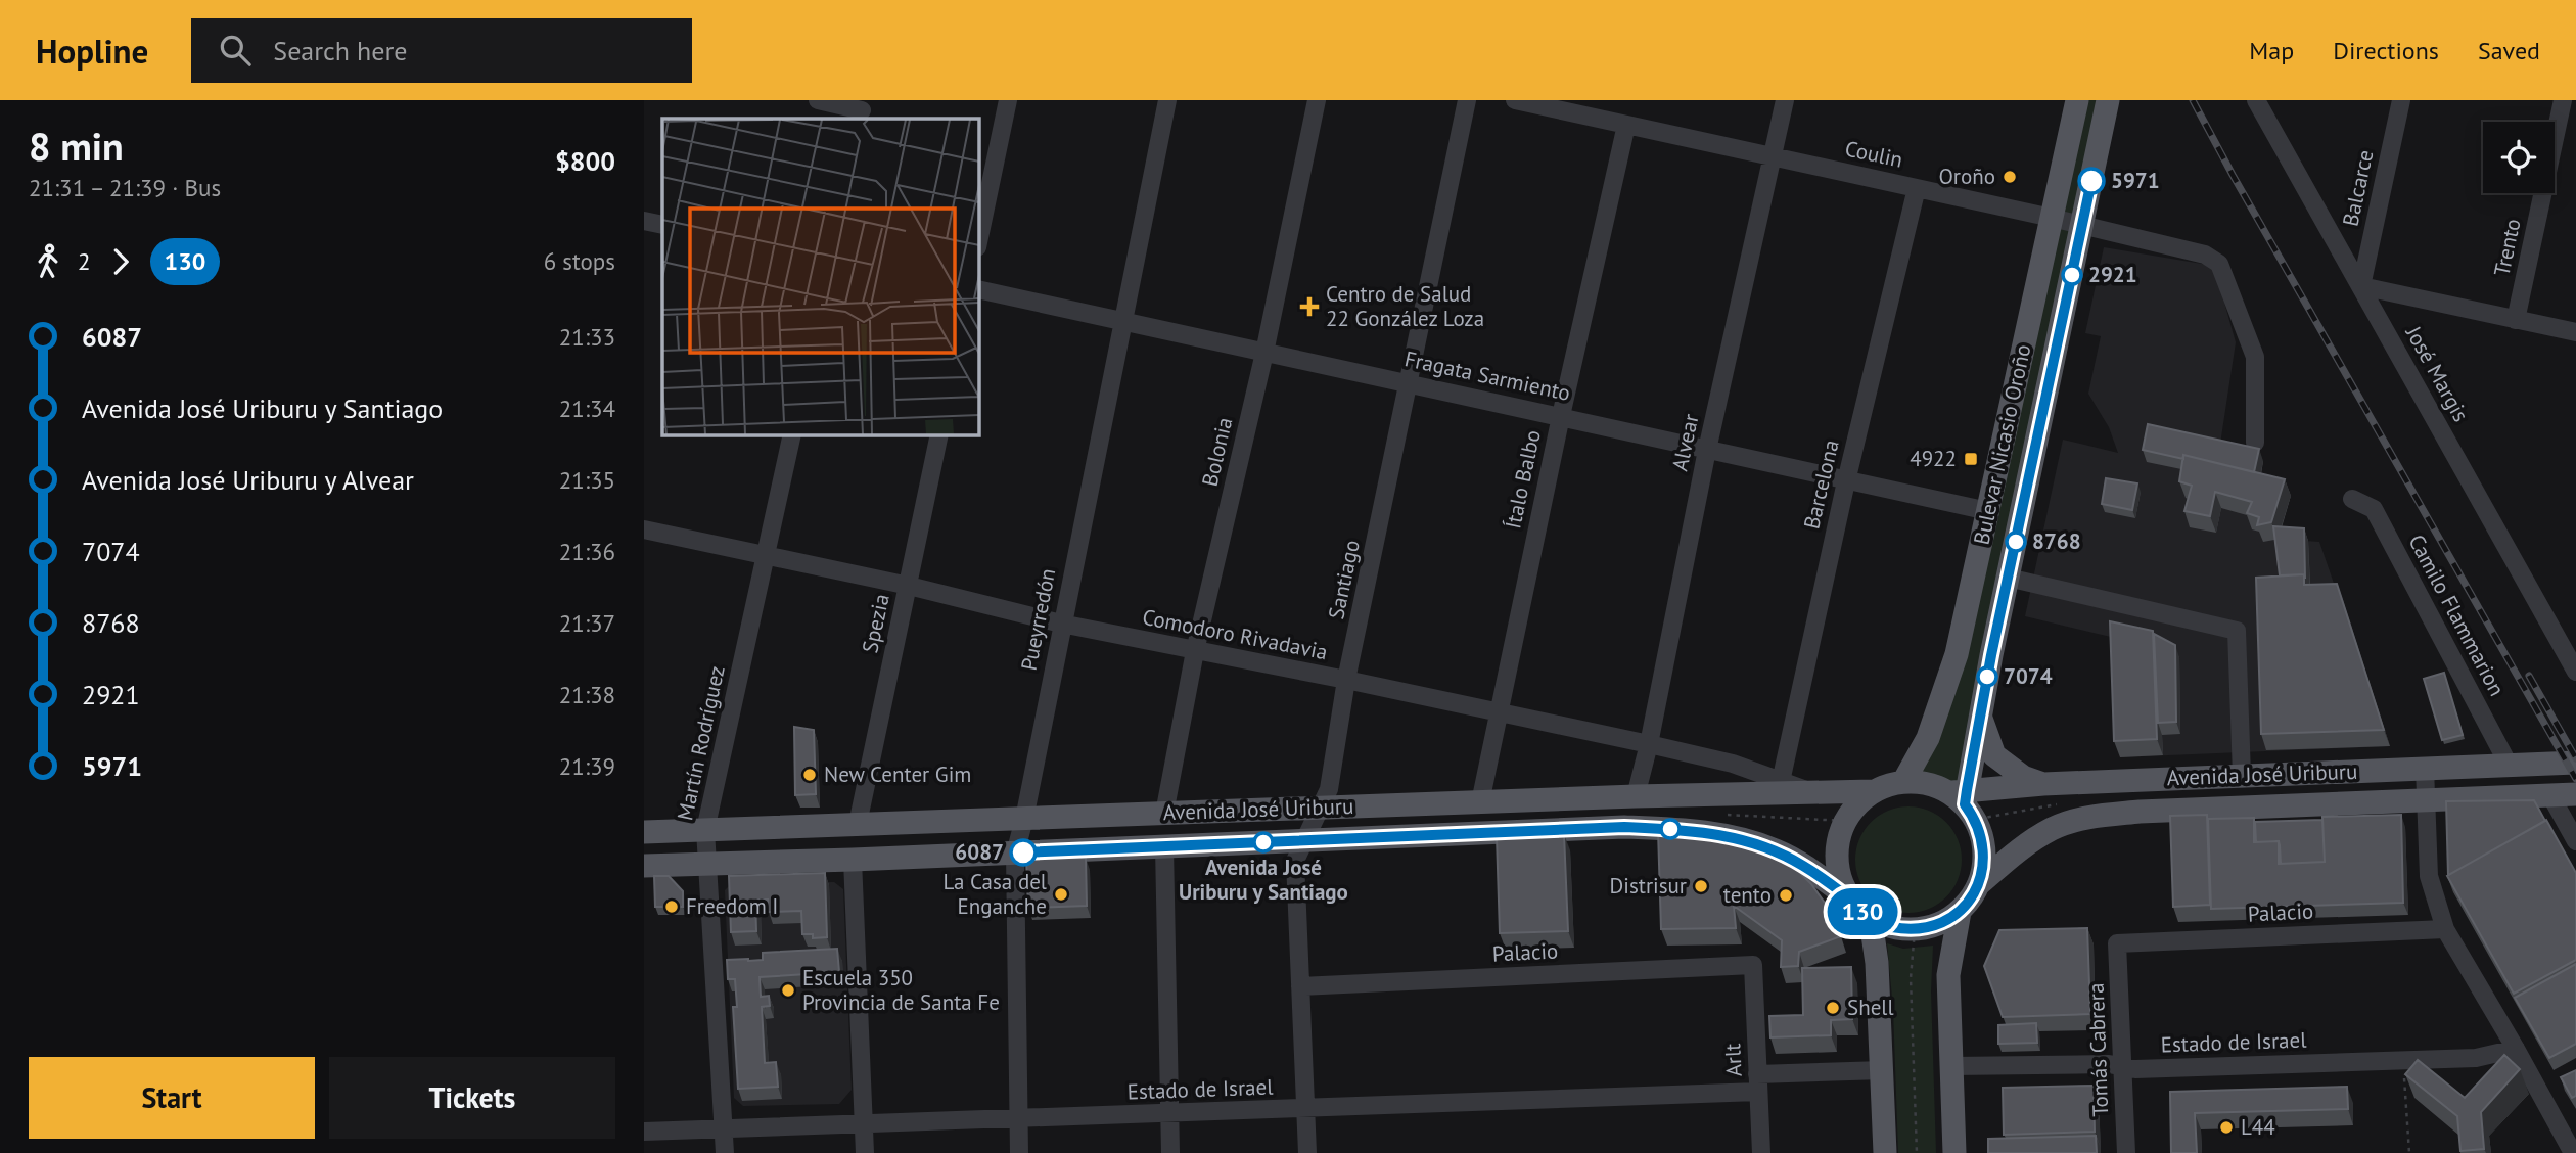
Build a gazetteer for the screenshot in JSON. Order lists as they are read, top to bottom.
{
  "streets": {
    "main road": ["Bulevar Nicasio Oroño", "Avenida José Uriburu"],
    "street": [
      "Coulin",
      "Balcarce",
      "Trento",
      "José Margis",
      "Fragata Sarmiento",
      "Alvear",
      "Bolonia",
      "Ítalo Balbo",
      "Barcelona",
      "Santiago",
      "Camilo Flammarion",
      "Pueyrredón",
      "Spezia",
      "Comodoro Rivadavia",
      "Martín Rodríguez",
      "Palacio",
      "Estado de Israel",
      "Tomás Cabrera",
      "Arlt"
    ]
  },
  "crossings": [
    ["Coulin", "Alvear"],
    ["Coulin", "Bulevar Nicasio Oroño"],
    ["Coulin", "Ítalo Balbo"],
    ["Coulin", "Barcelona"],
    ["Balcarce", "José Margis"],
    ["Fragata Sarmiento", "Alvear"],
    ["Fragata Sarmiento", "Bulevar Nicasio Oroño"],
    ["Fragata Sarmiento", "Bolonia"],
    ["Fragata Sarmiento", "Ítalo Balbo"],
    ["Fragata Sarmiento", "Barcelona"],
    ["Fragata Sarmiento", "Santiago"],
    ["Fragata Sarmiento", "Pueyrredón"],
    ["Alvear", "Comodoro Rivadavia"],
    ["Alvear", "Avenida José Uriburu"],
    ["Bulevar Nicasio Oroño", "Avenida José Uriburu"],
    ["Bolonia", "Comodoro Rivadavia"],
    ["Bolonia", "Avenida José Uriburu"],
    ["Ítalo Balbo", "Comodoro Rivadavia"],
    ["Ítalo Balbo", "Avenida José Uriburu"],
    ["Barcelona", "Comodoro Rivadavia"],
    ["Barcelona", "Avenida José Uriburu"],
    ["Santiago", "Comodoro Rivadavia"],
    ["Santiago", "Avenida José Uriburu"],
    ["Santiago", "Palacio"],
    ["Santiago", "Estado de Israel"],
    ["Camilo Flammarion", "Avenida José Uriburu"],
    ["Pueyrredón", "Comodoro Rivadavia"],
    ["Pueyrredón", "Avenida José Uriburu"],
    ["Pueyrredón", "Estado de Israel"],
    ["Spezia", "Comodoro Rivadavia"],
    ["Spezia", "Avenida José Uriburu"],
    ["Comodoro Rivadavia", "Martín Rodríguez"],
    ["Comodoro Rivadavia", "Avenida José Uriburu"],
    ["Martín Rodríguez", "Avenida José Uriburu"],
    ["Martín Rodríguez", "Estado de Israel"],
    ["Palacio", "Tomás Cabrera"],
    ["Palacio", "Arlt"],
    ["Estado de Israel", "Tomás Cabrera"],
    ["Estado de Israel", "Arlt"]
  ],
  "places": {
    "other": [
      "Oroño",
      "5971",
      "2921",
      "8768",
      "7074",
      "New Center Gim",
      "Avenida José Uriburu y Santiago",
      "6087",
      "Distrisur",
      "La Casa del Enganche",
      "tento",
      "Freedom I",
      "Escuela 350 Provincia de Santa Fe",
      "Shell",
      "L44"
    ],
    "health": ["Centro de Salud 22 González Loza"],
    "transit": ["4922"]
  },
  "lines": ["bus line 130"],
  "page": {
    "header": "Hopline",
    "search": "Search here",
    "nav": ["Map", "Directions", "Saved"],
    "heading": ["8 min", "21:31 – 21:39 · Bus", "$800"],
    "on_map": "130",
    "legs": ["2", "130", "6 stops"],
    "list": [
      {
        "name": "6087",
        "value": "21:33"
      },
      {
        "name": "Avenida José Uriburu y Santiago",
        "value": "21:34"
      },
      {
        "name": "Avenida José Uriburu y Alvear",
        "value": "21:35"
      },
      {
        "name": "7074",
        "value": "21:36"
      },
      {
        "name": "8768",
        "value": "21:37"
      },
      {
        "name": "2921",
        "value": "21:38"
      },
      {
        "name": "5971",
        "value": "21:39"
      }
    ],
    "buttons": ["Start", "Tickets"]
  }
}
